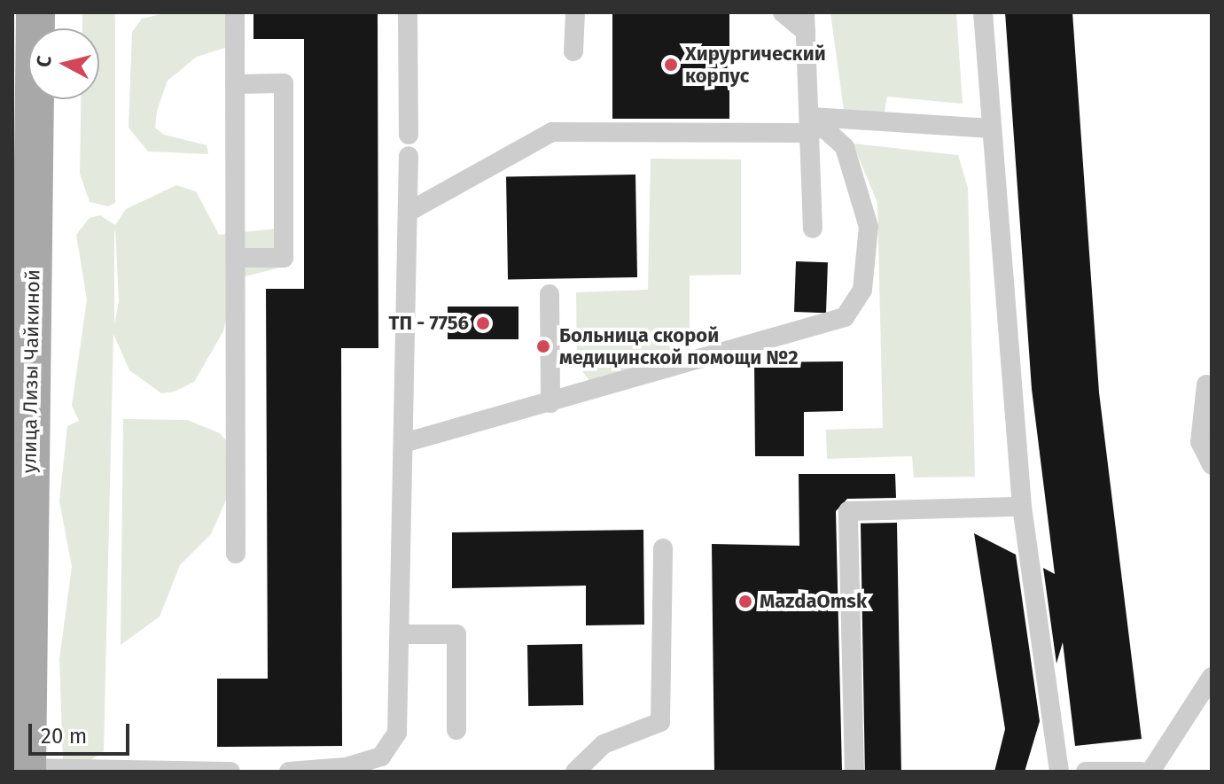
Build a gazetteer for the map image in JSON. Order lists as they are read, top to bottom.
{
  "streets": {
    "main road": ["улица Лизы Чайкиной"]
  },
  "places": [
    "Хирургический корпус",
    "ТП - 7756",
    "Больница скорой медицинской помощи №2",
    "MazdaOmsk"
  ],
  "scale_bar": "20 m",
  "north": "left"
}
